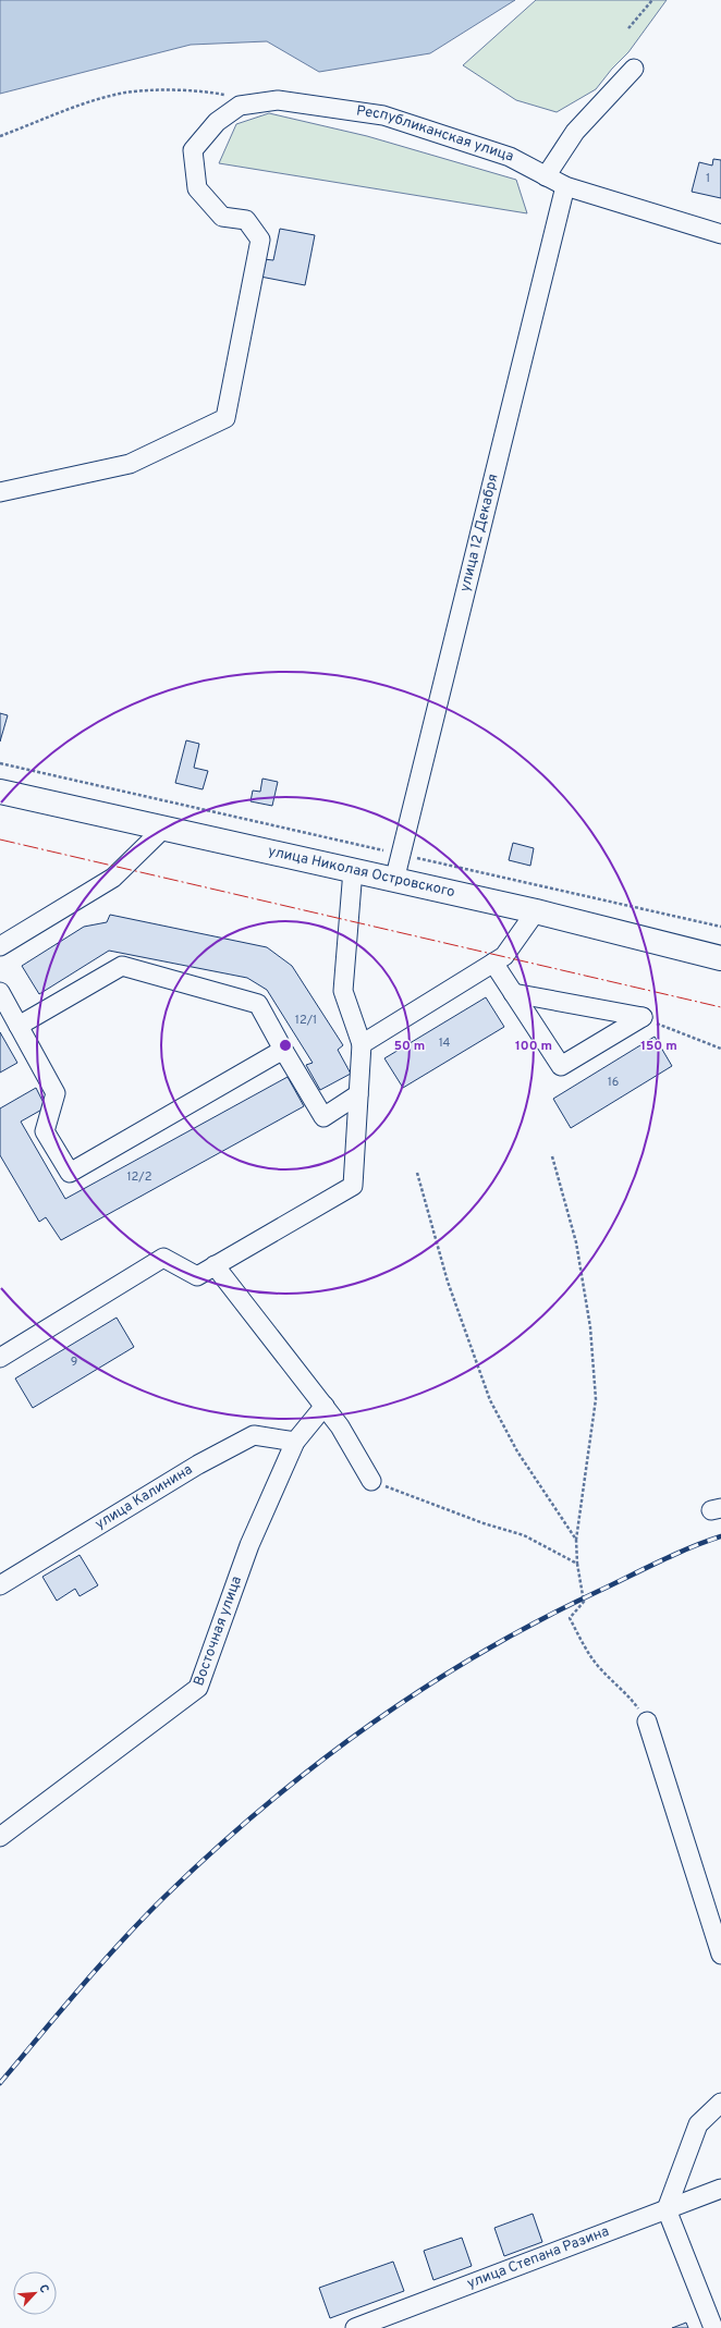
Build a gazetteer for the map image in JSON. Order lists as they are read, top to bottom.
{
  "streets": {
    "main road": ["улица Николая Островского"],
    "street": [
      "Республиканская улица",
      "улица 12 Декабря",
      "улица Калинина",
      "Восточная улица",
      "улица Степана Разина"
    ]
  },
  "crossings": [
    ["Республиканская улица", "улица 12 Декабря"],
    ["улица 12 Декабря", "улица Николая Островского"],
    ["улица Калинина", "Восточная улица"]
  ],
  "house_numbers": [
    "1",
    "12/1",
    "14",
    "16",
    "12/2",
    "9"
  ],
  "north": "top right",
  "rings": ["50 m", "100 m", "150 m"]
}
